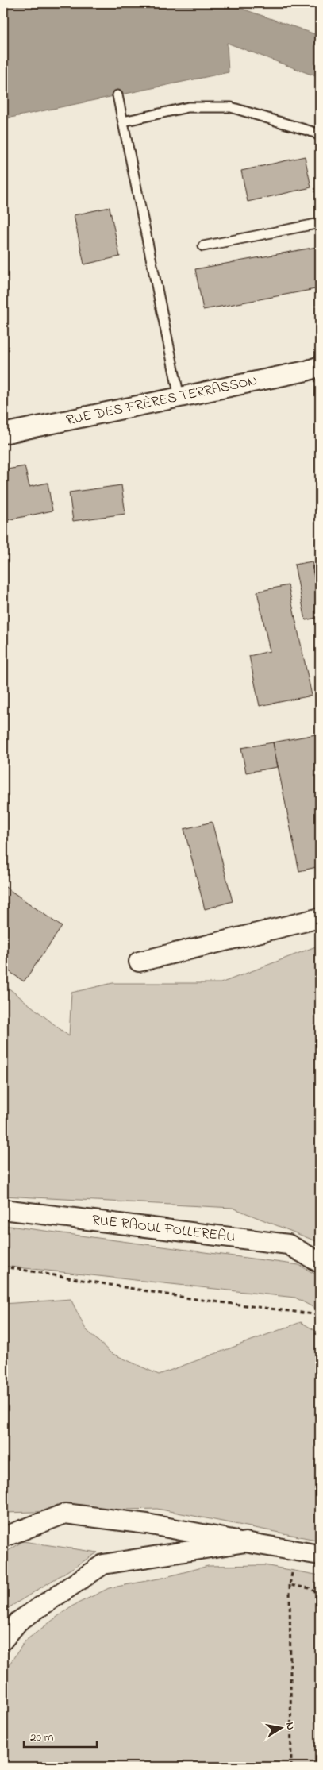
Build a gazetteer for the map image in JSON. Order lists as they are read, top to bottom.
{
  "streets": {
    "street": ["RUE DES FRÈRES TERRASSON", "RUE RAOUL FOLLEREAU"]
  },
  "scale_bar": "20 m",
  "north": "right"
}
